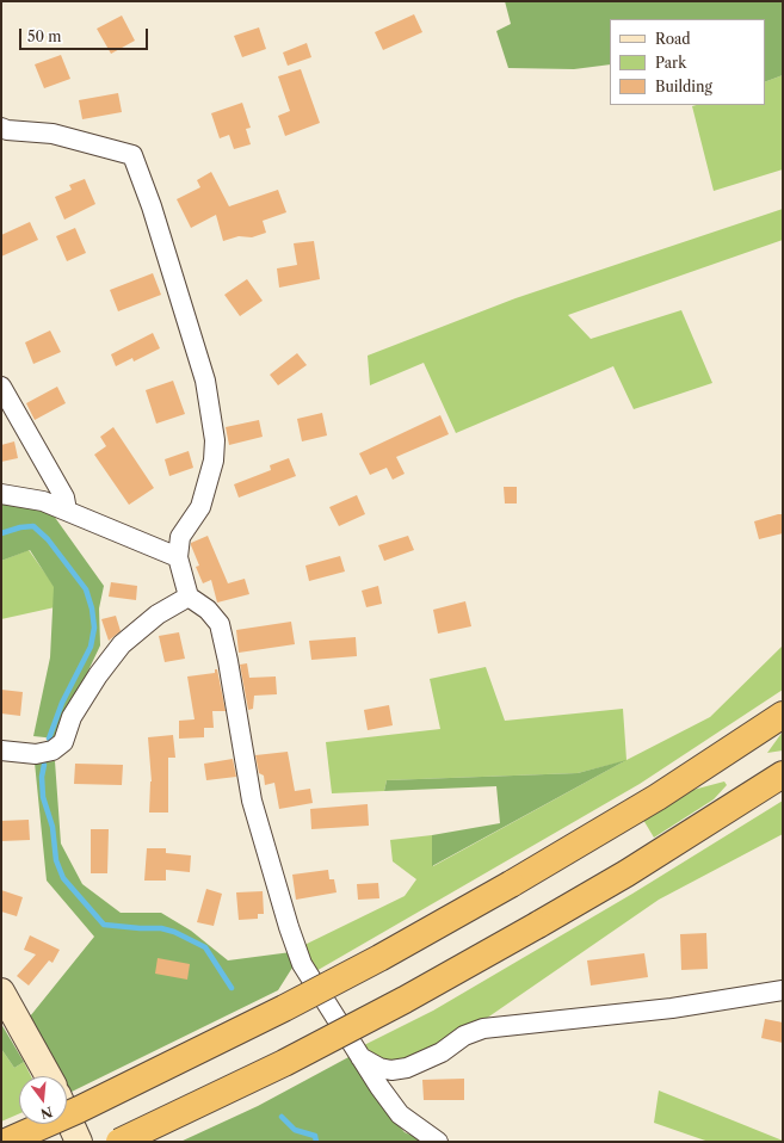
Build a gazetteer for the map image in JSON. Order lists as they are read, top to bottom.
{
  "legend": ["Road", "Park", "Building"],
  "scale_bar": "50 m",
  "north": "bottom"
}
